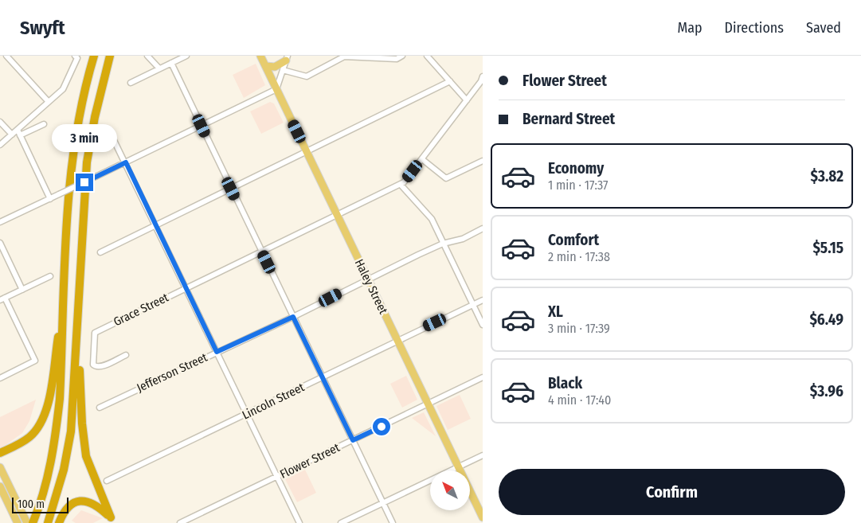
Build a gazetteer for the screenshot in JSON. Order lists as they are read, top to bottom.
{
  "streets": {
    "main road": ["Haley Street"],
    "street": [
      "Grace Street",
      "Jefferson Street",
      "Lincoln Street",
      "Flower Street"
    ]
  },
  "crossings": [
    ["Haley Street", "Grace Street"],
    ["Haley Street", "Jefferson Street"],
    ["Haley Street", "Lincoln Street"],
    ["Haley Street", "Flower Street"]
  ],
  "scale_bar": "100 m",
  "north": "top left",
  "page": {
    "header": "Swyft",
    "nav": ["Map", "Directions", "Saved"],
    "banner": ["Flower Street", "Bernard Street"],
    "bubble": "3 min",
    "list": [
      {
        "name": "Economy",
        "note": "1 min · 17:37",
        "value": "$3.82"
      },
      {
        "name": "Comfort",
        "note": "2 min · 17:38",
        "value": "$5.15"
      },
      {
        "name": "XL",
        "note": "3 min · 17:39",
        "value": "$6.49"
      },
      {
        "name": "Black",
        "note": "4 min · 17:40",
        "value": "$3.96"
      }
    ],
    "buttons": "Confirm",
    "scale": "100 m"
  }
}
